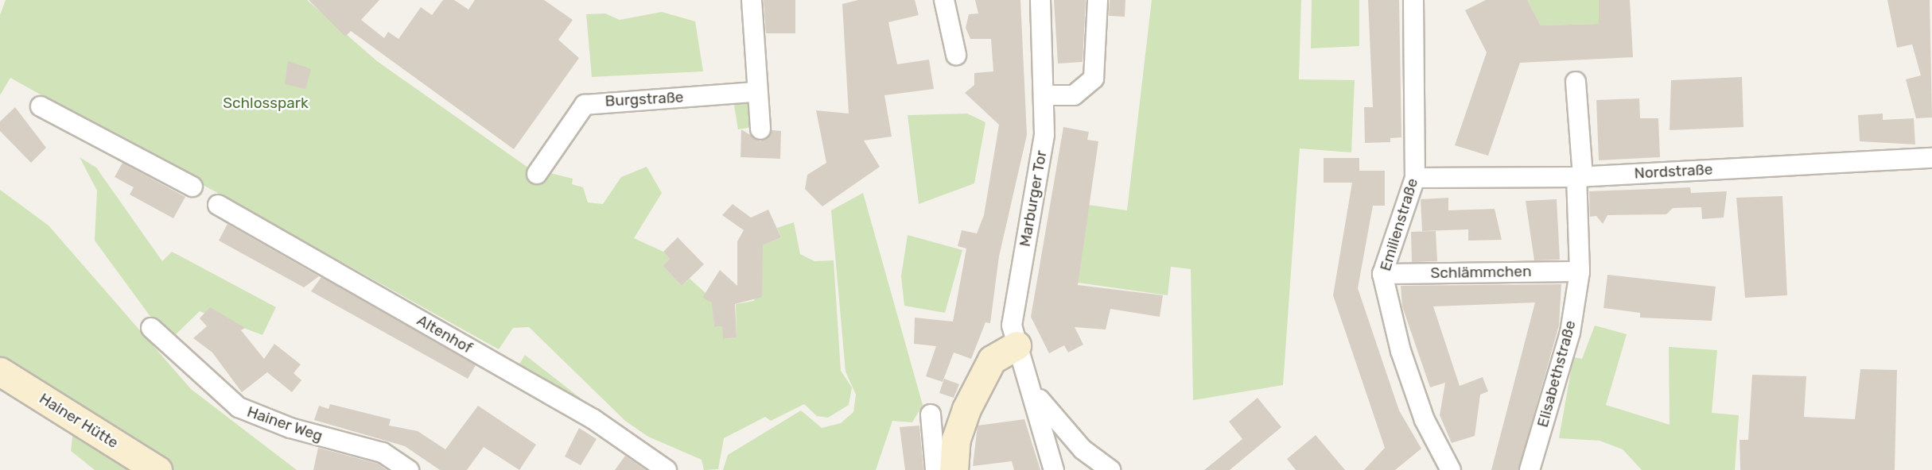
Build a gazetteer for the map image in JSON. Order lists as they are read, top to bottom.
{
  "streets": {
    "street": [
      "Burgstraße",
      "Nordstraße",
      "Marburger Tor",
      "Emilienstraße",
      "Schlämmchen",
      "Altenhof",
      "Elisabethstraße",
      "Hainer Hütte",
      "Hainer Weg"
    ]
  },
  "crossings": [
    ["Nordstraße", "Emilienstraße"],
    ["Nordstraße", "Elisabethstraße"],
    ["Emilienstraße", "Schlämmchen"],
    ["Schlämmchen", "Elisabethstraße"]
  ],
  "parks": ["Schlosspark"]
}
